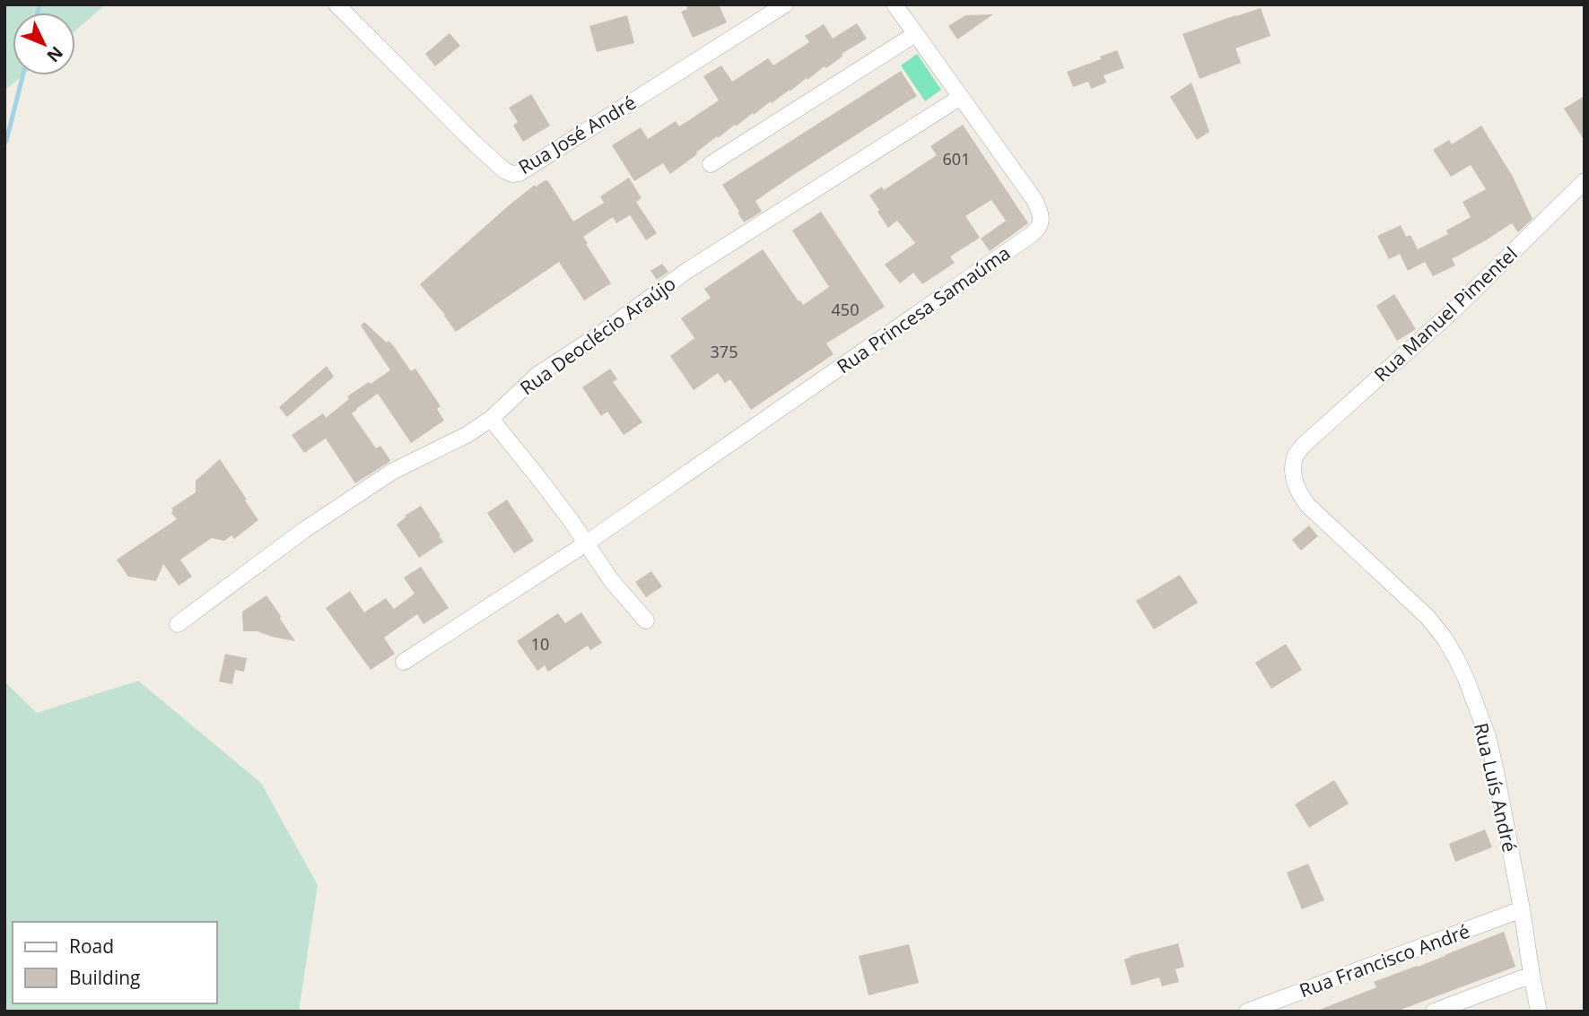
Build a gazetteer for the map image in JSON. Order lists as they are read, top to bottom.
{
  "streets": {
    "street": [
      "Rua José André",
      "Rua Princesa Samaúma",
      "Rua Manuel Pimentel",
      "Rua Deoclécio Araújo",
      "Rua Luís André",
      "Rua Francisco André"
    ]
  },
  "crossings": [
    ["Rua Princesa Samaúma", "Rua Deoclécio Araújo"],
    ["Rua Manuel Pimentel", "Rua Luís André"],
    ["Rua Luís André", "Rua Francisco André"]
  ],
  "house_numbers": [
    "601",
    "450",
    "375",
    "10"
  ],
  "legend": ["Road", "Building"],
  "north": "bottom right"
}
